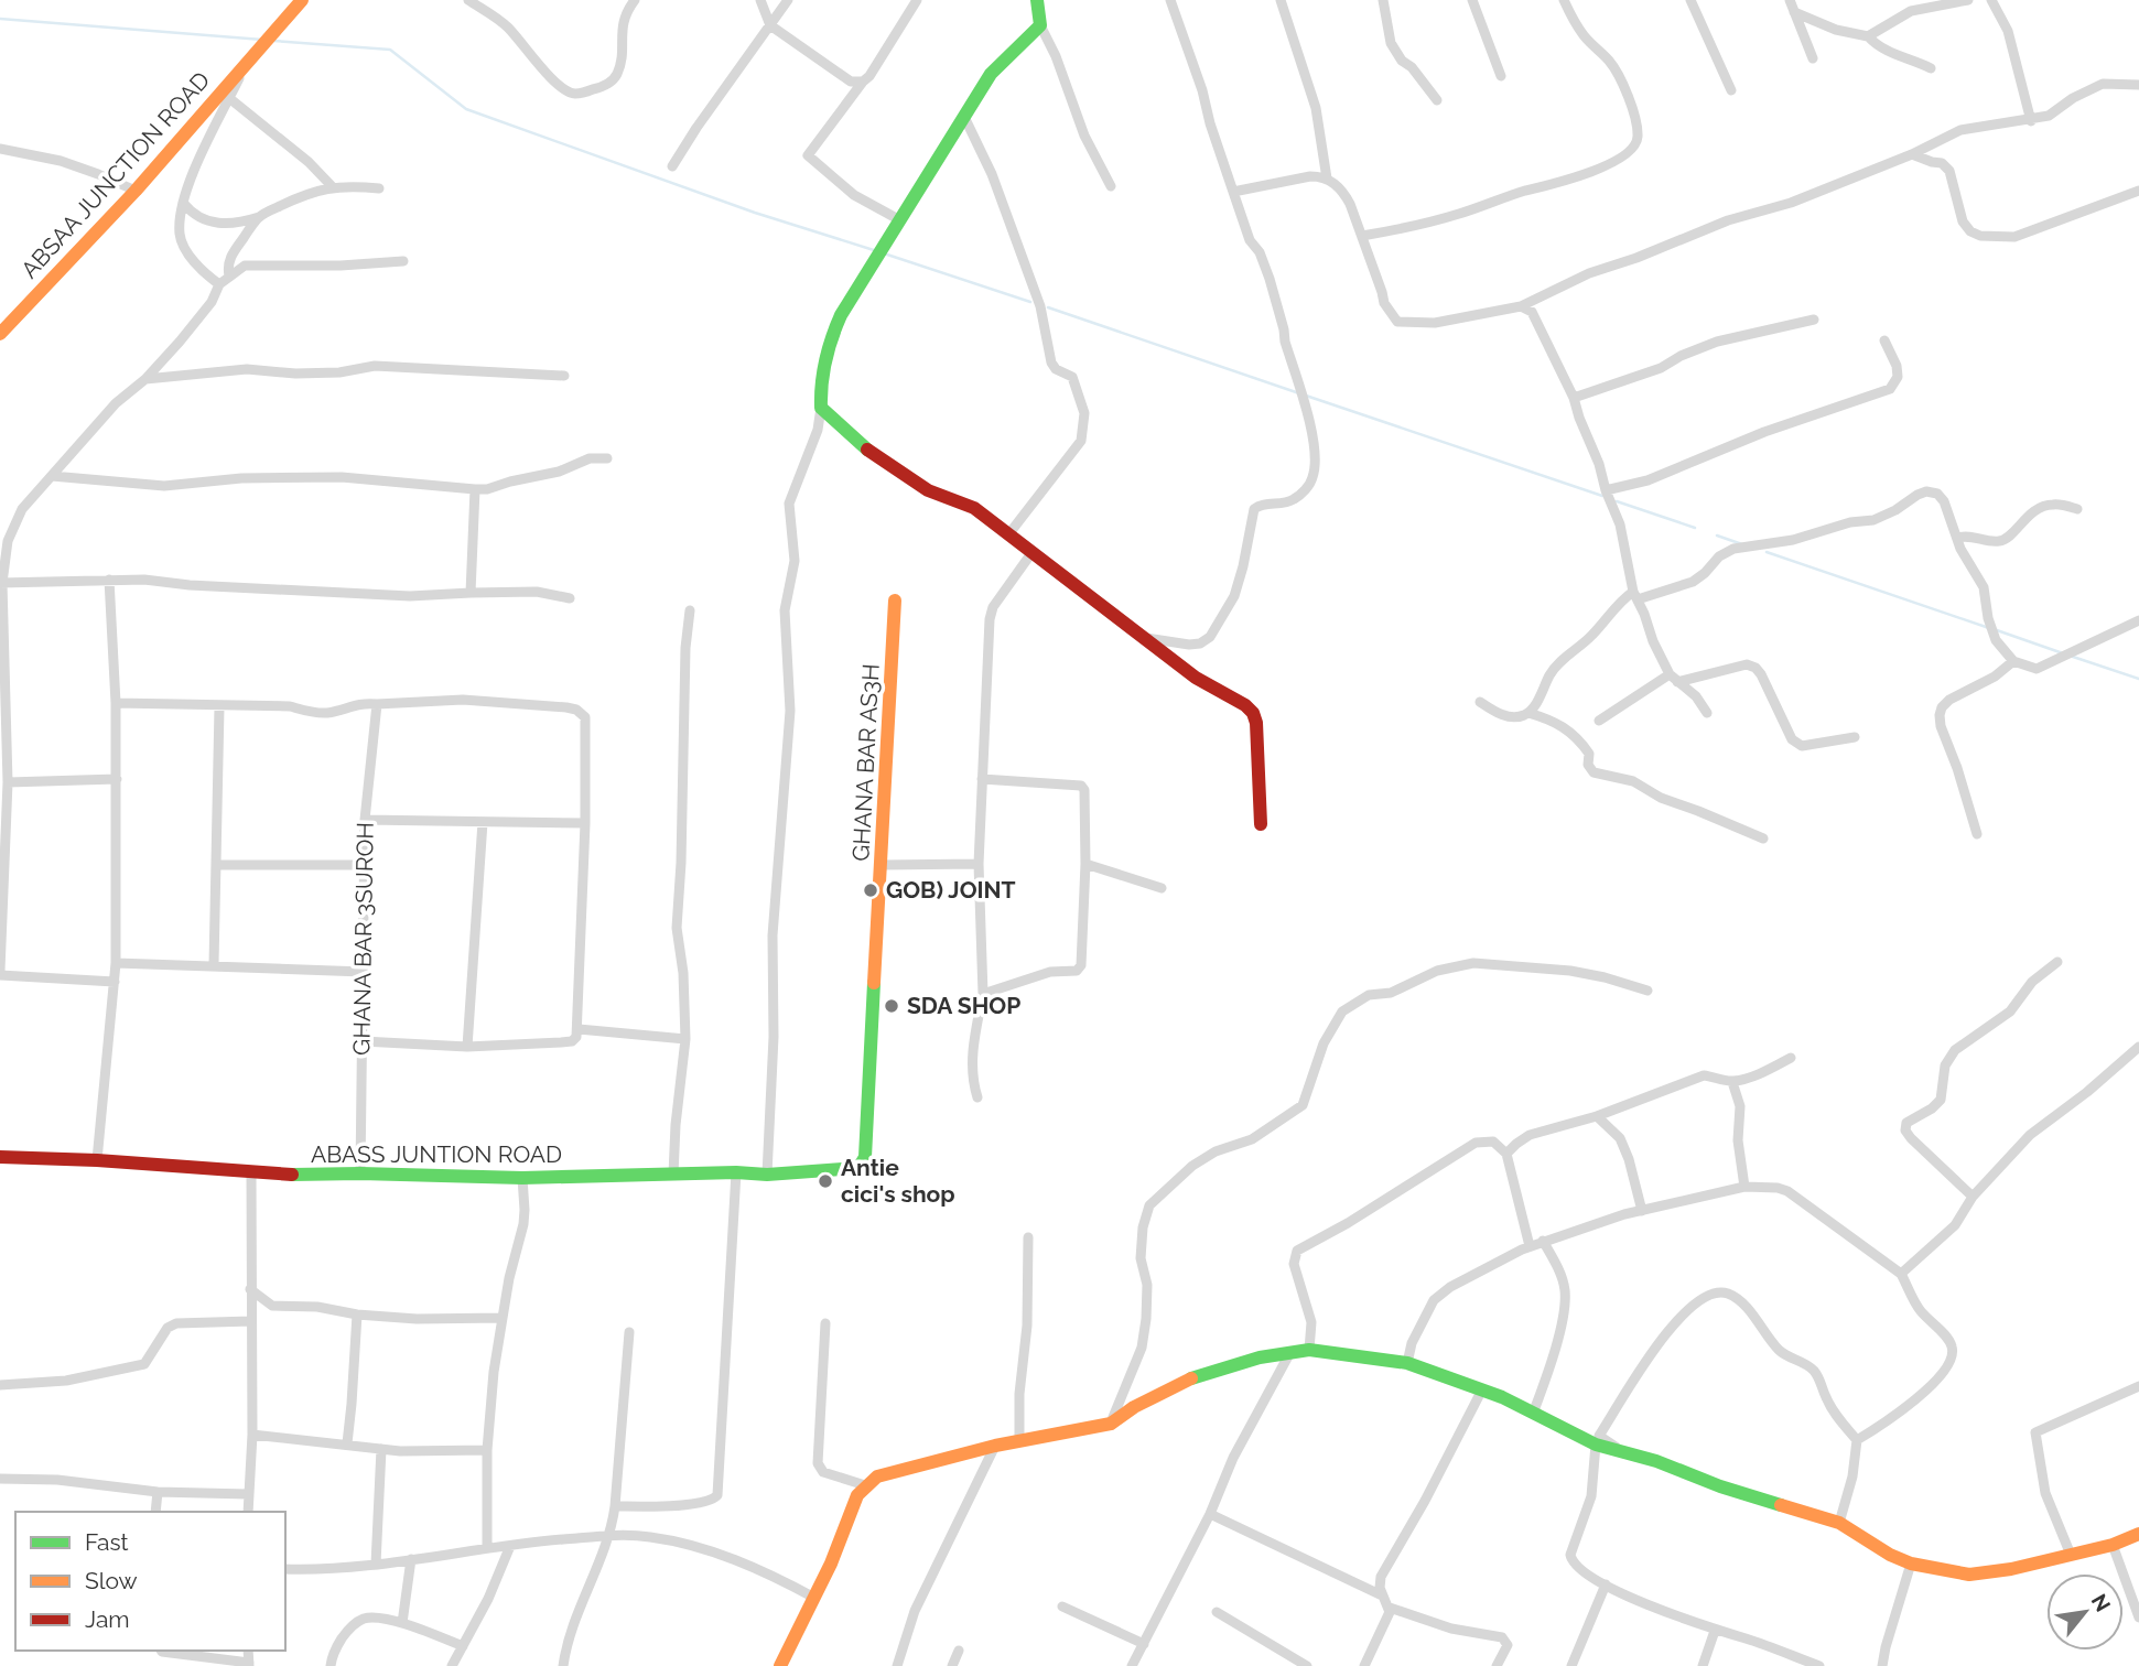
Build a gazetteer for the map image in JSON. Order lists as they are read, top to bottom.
{
  "streets": {
    "street": [
      "ABSAA JUNCTION ROAD",
      "GHANA BAR AS3H",
      "GHANA BAR 3SUROH",
      "ABASS JUNTION ROAD"
    ]
  },
  "crossings": [
    ["GHANA BAR AS3H", "ABASS JUNTION ROAD"],
    ["GHANA BAR 3SUROH", "ABASS JUNTION ROAD"]
  ],
  "places": ["GOB) JOINT", "SDA SHOP", "Antie cici's shop"],
  "legend": ["Fast", "Slow", "Jam"],
  "north": "top right"
}
